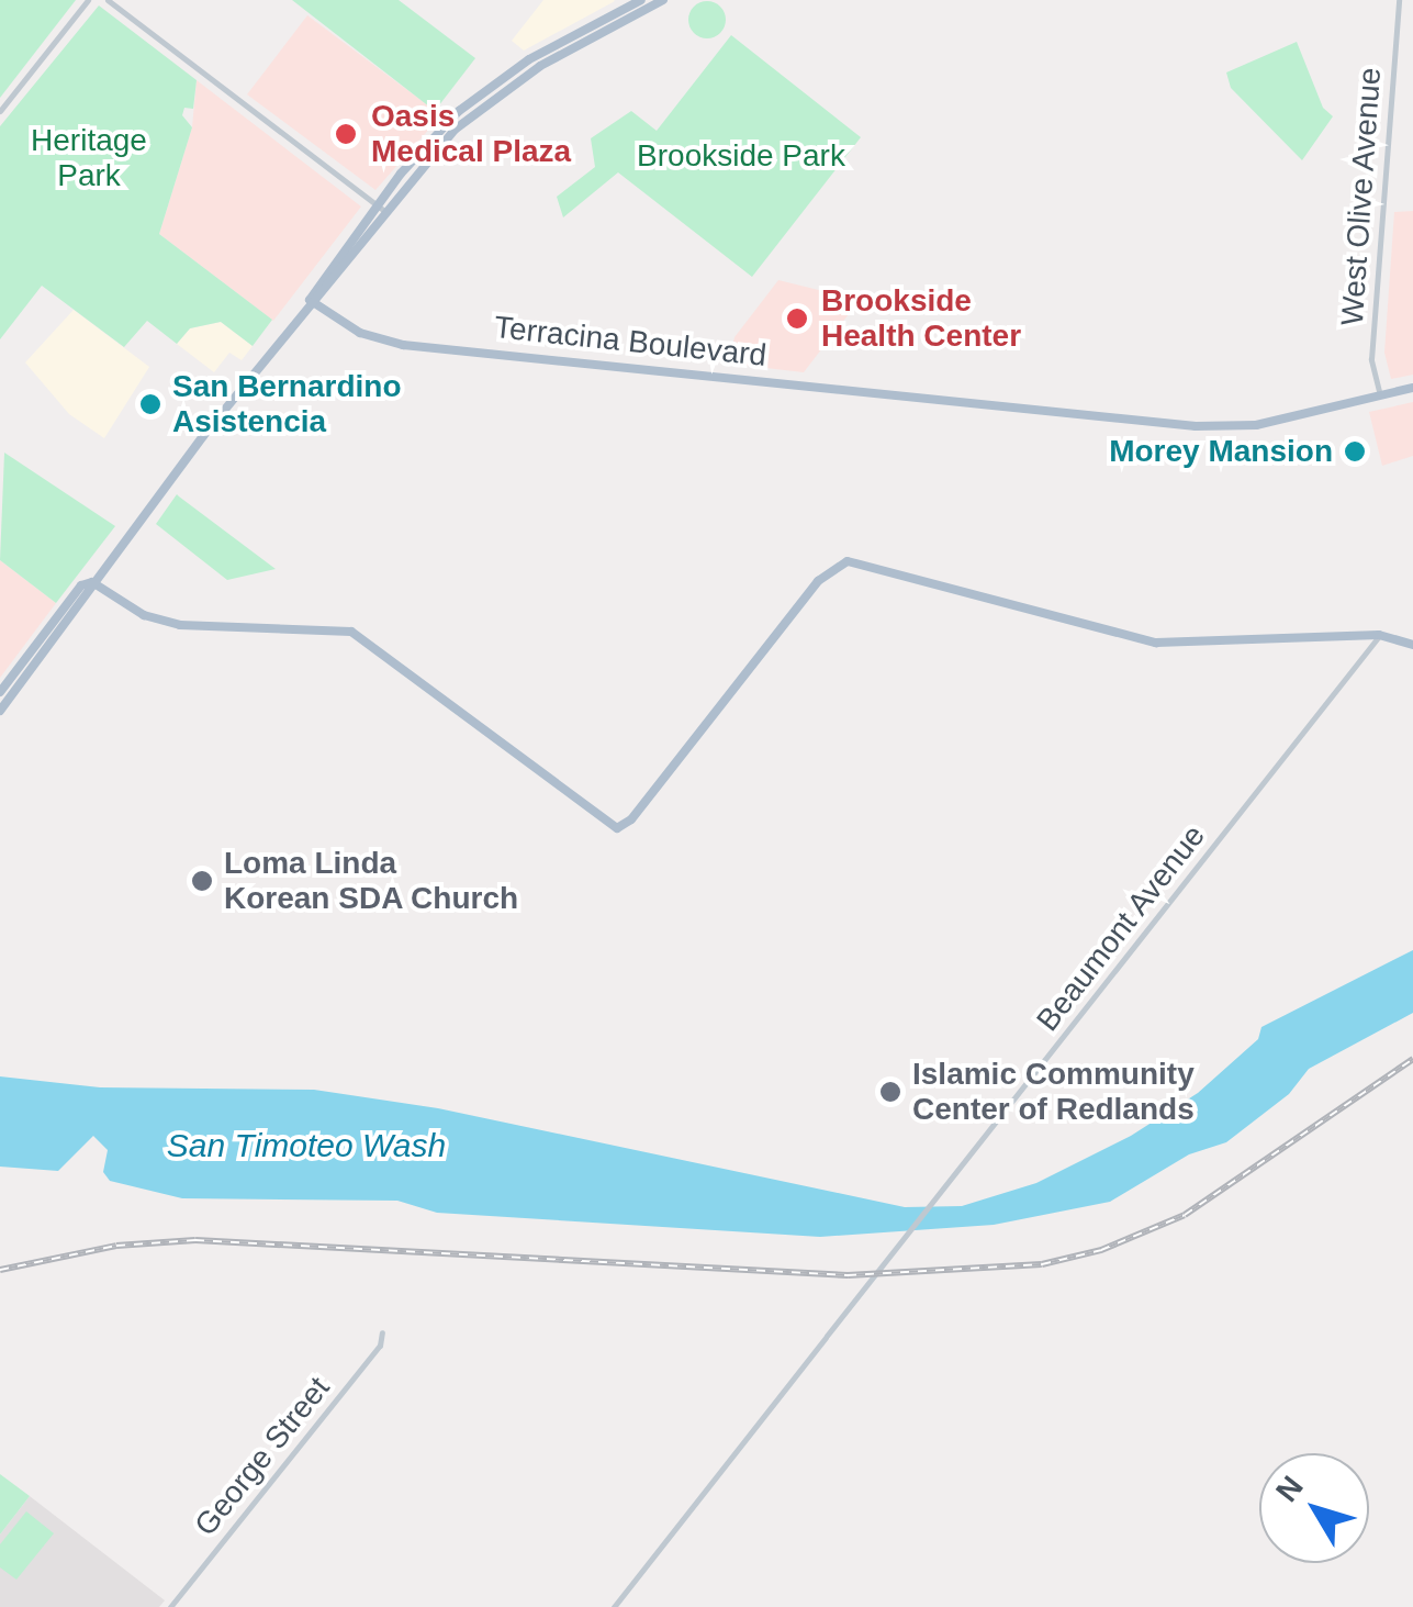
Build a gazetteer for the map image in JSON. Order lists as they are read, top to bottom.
{
  "streets": {
    "main road": ["Terracina Boulevard"],
    "street": ["West Olive Avenue", "Beaumont Avenue", "George Street"]
  },
  "crossings": [
    ["West Olive Avenue", "Terracina Boulevard"]
  ],
  "water": ["San Timoteo Wash"],
  "parks": ["Heritage Park", "Brookside Park"],
  "places": [
    "Oasis Medical Plaza",
    "Brookside Health Center",
    "San Bernardino Asistencia",
    "Morey Mansion",
    "Loma Linda Korean SDA Church",
    "Islamic Community Center of Redlands"
  ],
  "north": "top left"
}
